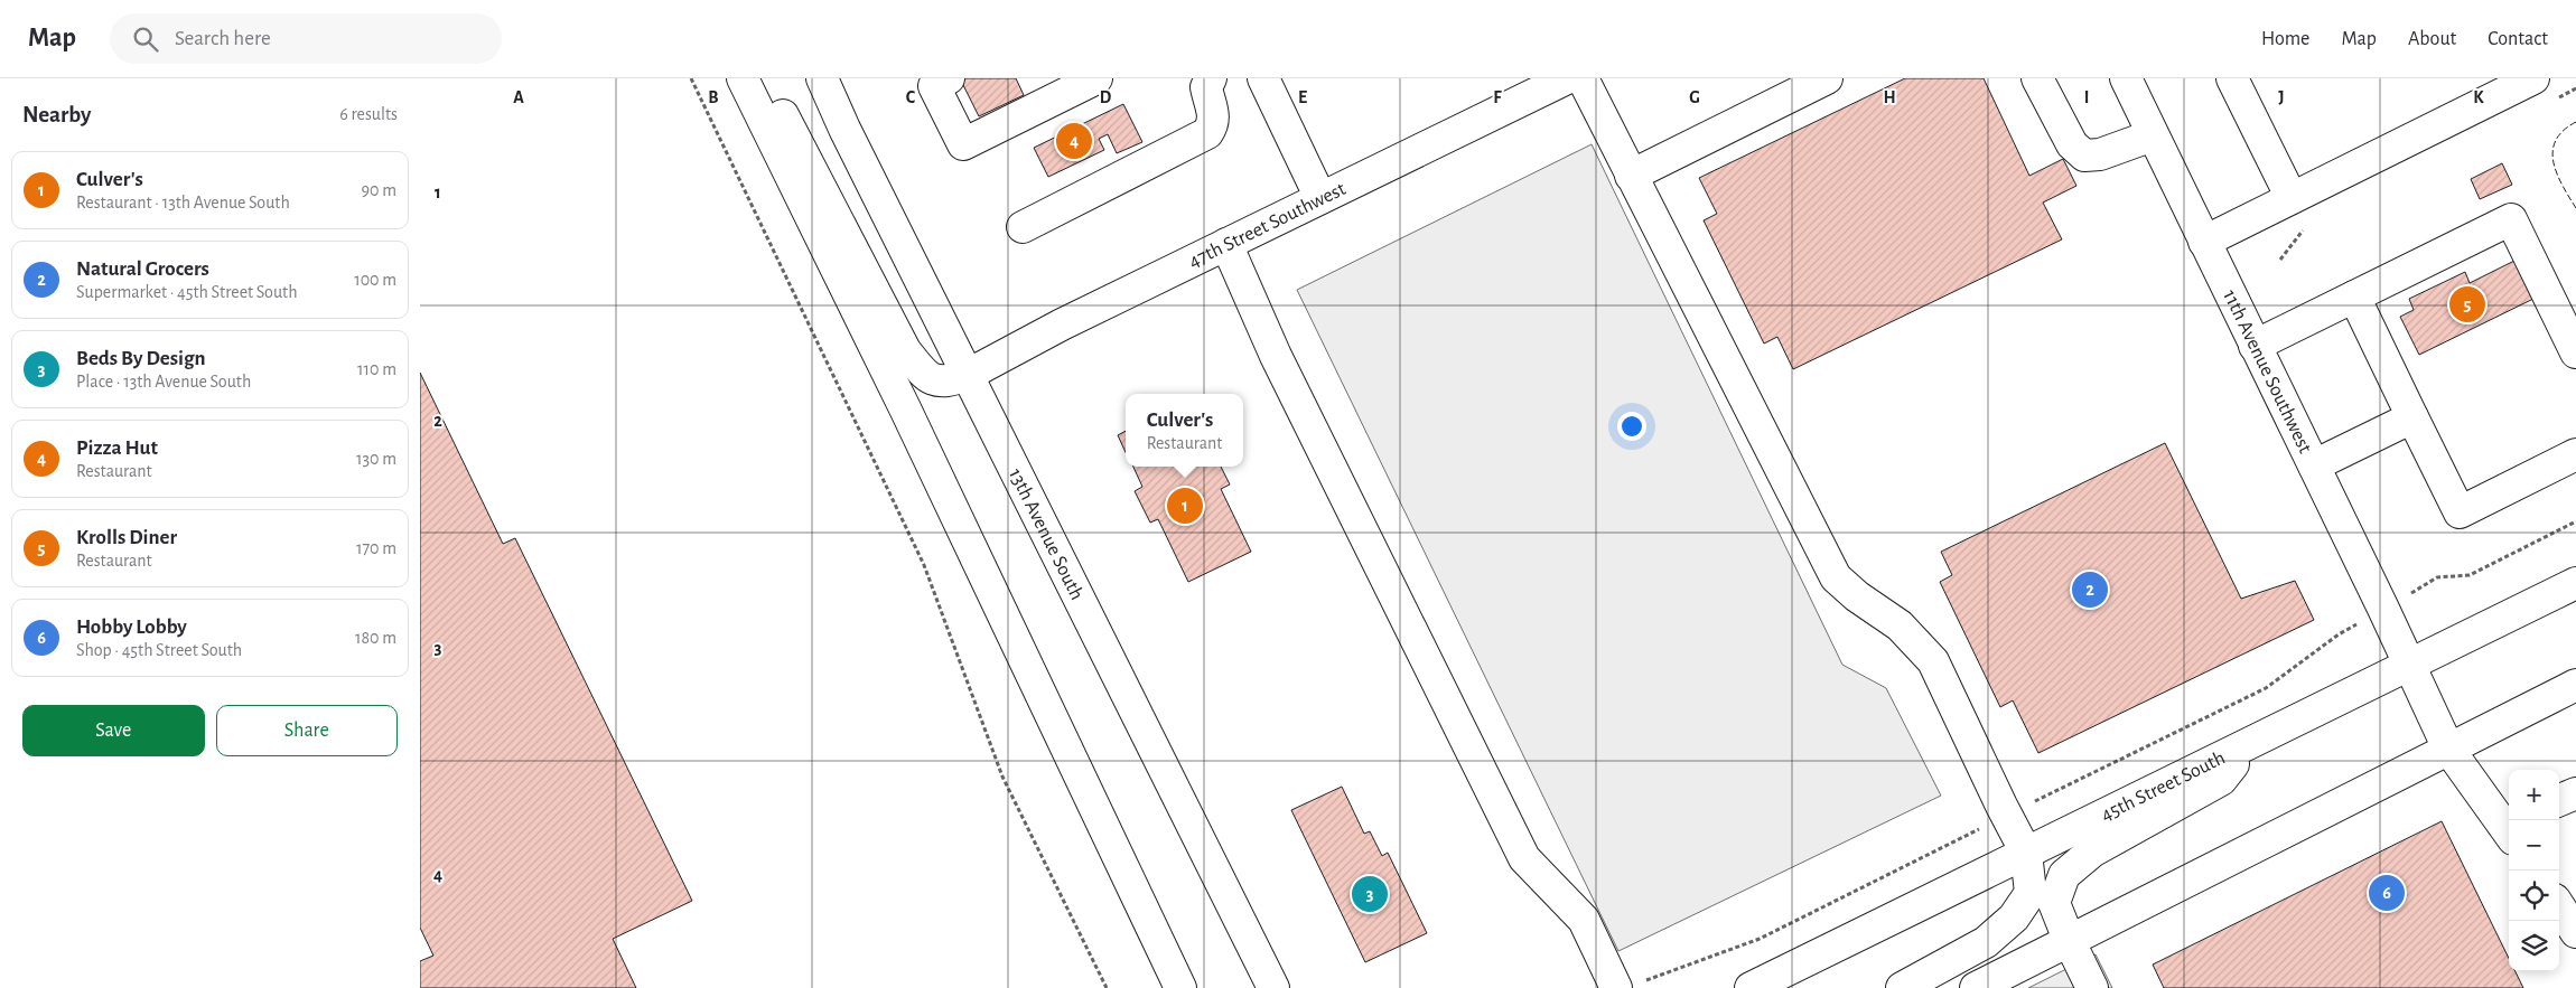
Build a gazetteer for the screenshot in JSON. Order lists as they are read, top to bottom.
{
  "streets": {
    "main road": [
      "47th Street Southwest",
      "11th Avenue Southwest",
      "13th Avenue South",
      "45th Street South"
    ]
  },
  "crossings": [
    ["47th Street Southwest", "13th Avenue South"],
    ["11th Avenue Southwest", "45th Street South"]
  ],
  "page": {
    "header": "Map",
    "search": "Search here",
    "nav": [
      "Home",
      "Map",
      "About",
      "Contact"
    ],
    "heading": ["Nearby", "6 results"],
    "pins": [
      "4",
      "5",
      "1",
      "2",
      "6",
      "3"
    ],
    "list": [
      {
        "mark": "1",
        "name": "Culver's",
        "note": "Restaurant · 13th Avenue South",
        "value": "90 m"
      },
      {
        "mark": "2",
        "name": "Natural Grocers",
        "note": "Supermarket · 45th Street South",
        "value": "100 m"
      },
      {
        "mark": "3",
        "name": "Beds By Design",
        "note": "Place · 13th Avenue South",
        "value": "110 m"
      },
      {
        "mark": "4",
        "name": "Pizza Hut",
        "note": "Restaurant",
        "value": "130 m"
      },
      {
        "mark": "5",
        "name": "Krolls Diner",
        "note": "Restaurant",
        "value": "170 m"
      },
      {
        "mark": "6",
        "name": "Hobby Lobby",
        "note": "Shop · 45th Street South",
        "value": "180 m"
      }
    ],
    "popup": ["Culver's", "Restaurant"],
    "buttons": ["Save", "Share"],
    "map_buttons": ["+", "−"]
  },
  "grid": {
    "columns": [
      "A",
      "B",
      "C",
      "D",
      "E",
      "F",
      "G",
      "H",
      "I",
      "J",
      "K"
    ],
    "rows": [
      "1",
      "2",
      "3",
      "4"
    ]
  }
}
